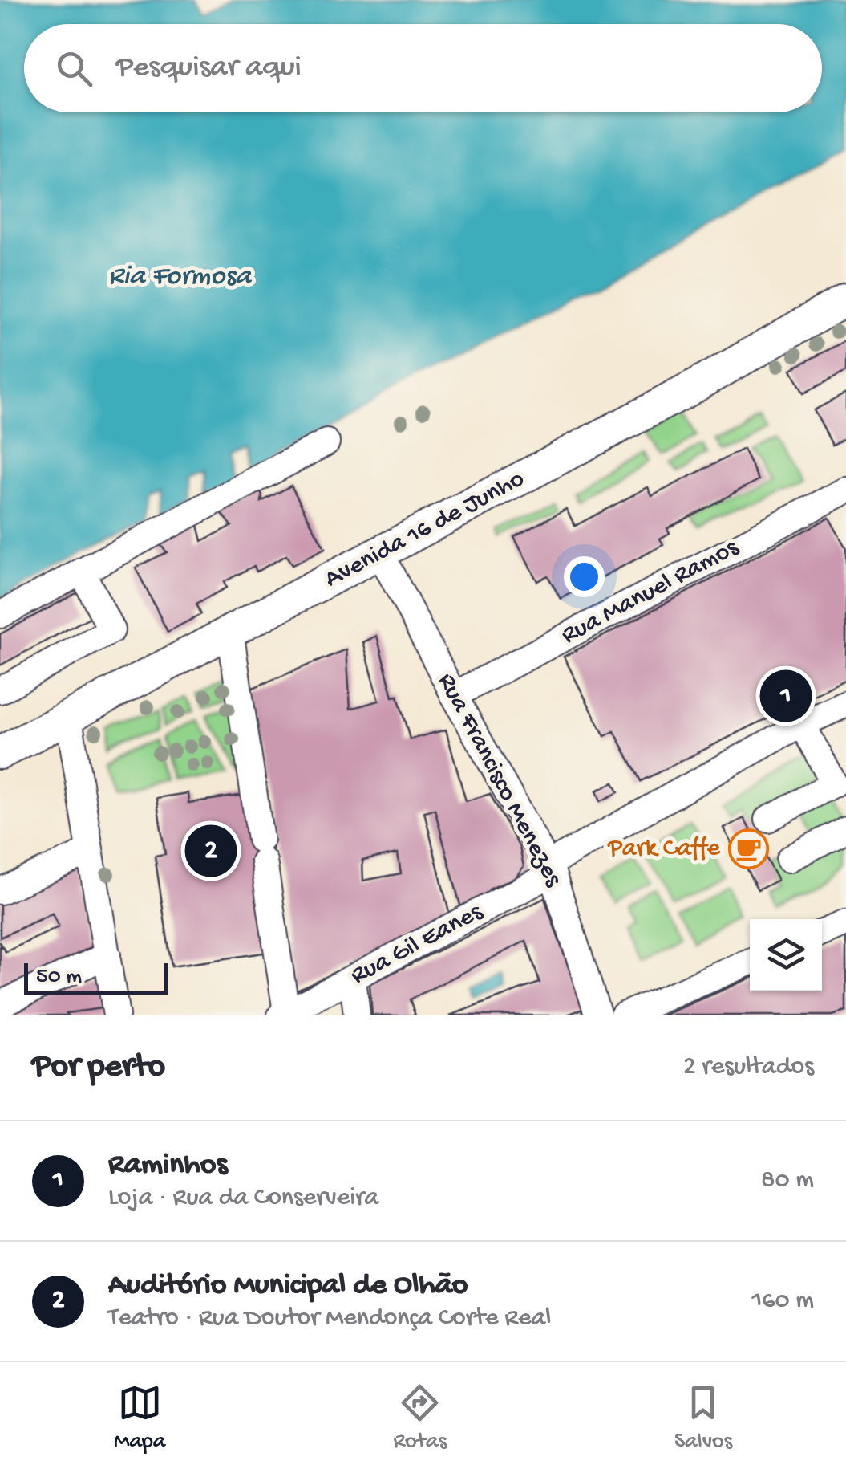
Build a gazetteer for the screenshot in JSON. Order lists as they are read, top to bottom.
{
  "streets": {
    "main road": ["Avenida 16 de Junho"],
    "street": ["Rua Manuel Ramos", "Rua Francisco Menezes", "Rua Gil Eanes"]
  },
  "crossings": [
    ["Avenida 16 de Junho", "Rua Francisco Menezes"],
    ["Rua Manuel Ramos", "Rua Francisco Menezes"],
    ["Rua Francisco Menezes", "Rua Gil Eanes"]
  ],
  "water": ["Ria Formosa"],
  "places": {
    "cafe": ["Park Caffe"]
  },
  "scale_bar": "50 m",
  "page": {
    "search": "Pesquisar aqui",
    "pins": ["1", "2"],
    "scale": "50 m",
    "heading": ["Por perto", "2 resultados"],
    "list": [
      {
        "mark": "1",
        "name": "Raminhos",
        "note": "Loja · Rua da Conserveira",
        "value": "80 m"
      },
      {
        "mark": "2",
        "name": "Auditório Municipal de Olhão",
        "note": "Teatro · Rua Doutor Mendonça Corte Real",
        "value": "160 m"
      }
    ],
    "nav": ["Mapa", "Rotas", "Salvos"]
  }
}
